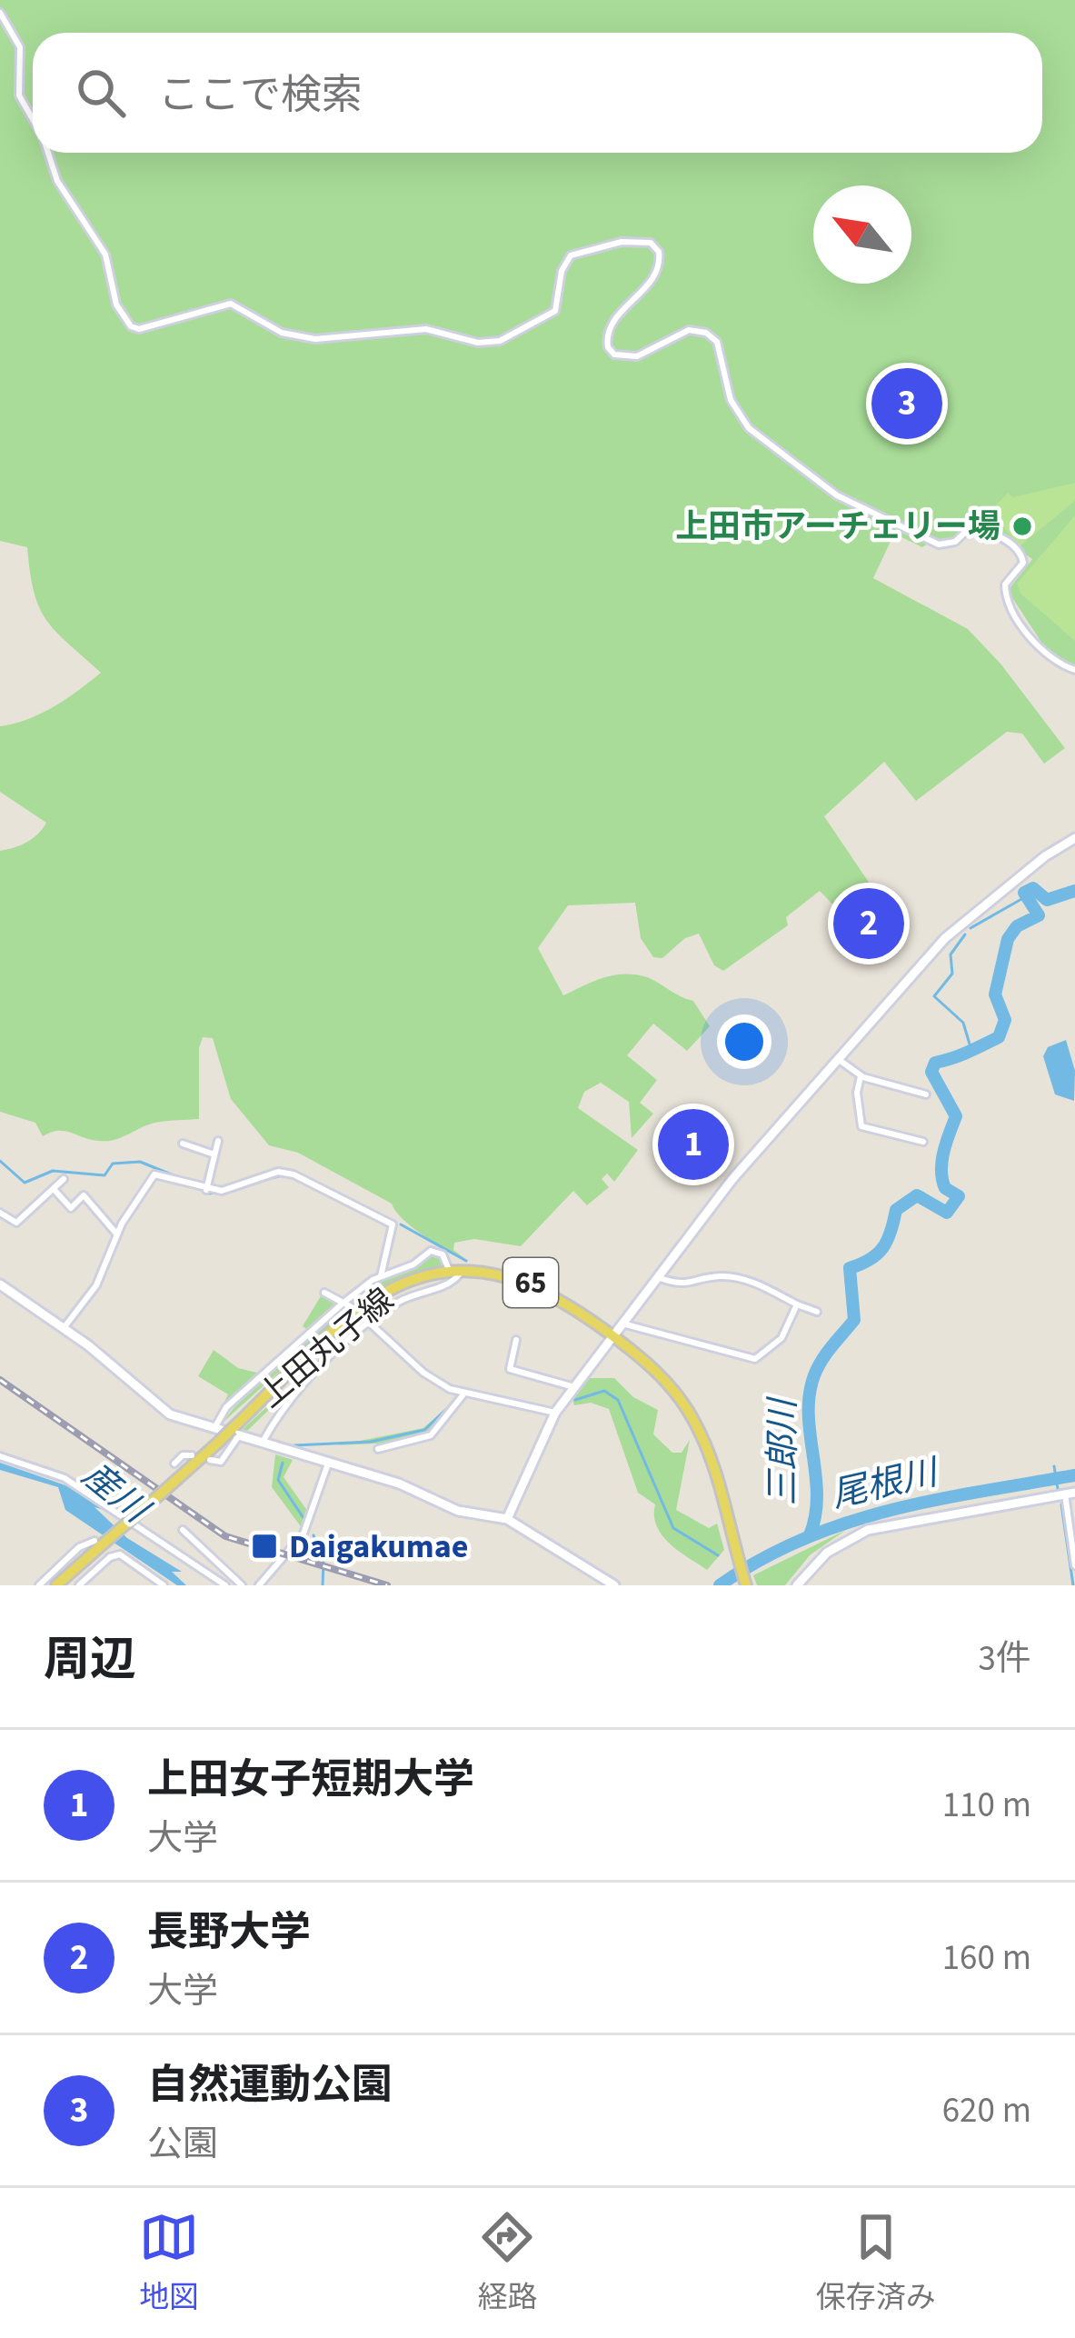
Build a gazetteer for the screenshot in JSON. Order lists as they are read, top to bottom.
{
  "streets": {
    "main road": ["65", "上田丸子線"]
  },
  "water": ["三郎川", "尾根川", "産川"],
  "places": {
    "other": ["上田市アーチェリー場"],
    "transit": ["Daigakumae"]
  },
  "north": "top left",
  "page": {
    "search": "ここで検索",
    "pins": ["3", "2", "1"],
    "heading": ["周辺", "3件"],
    "list": [
      {
        "mark": "1",
        "name": "上田女子短期大学",
        "note": "大学",
        "value": "110 m"
      },
      {
        "mark": "2",
        "name": "長野大学",
        "note": "大学",
        "value": "160 m"
      },
      {
        "mark": "3",
        "name": "自然運動公園",
        "note": "公園",
        "value": "620 m"
      }
    ],
    "nav": ["地図", "経路", "保存済み"]
  }
}
